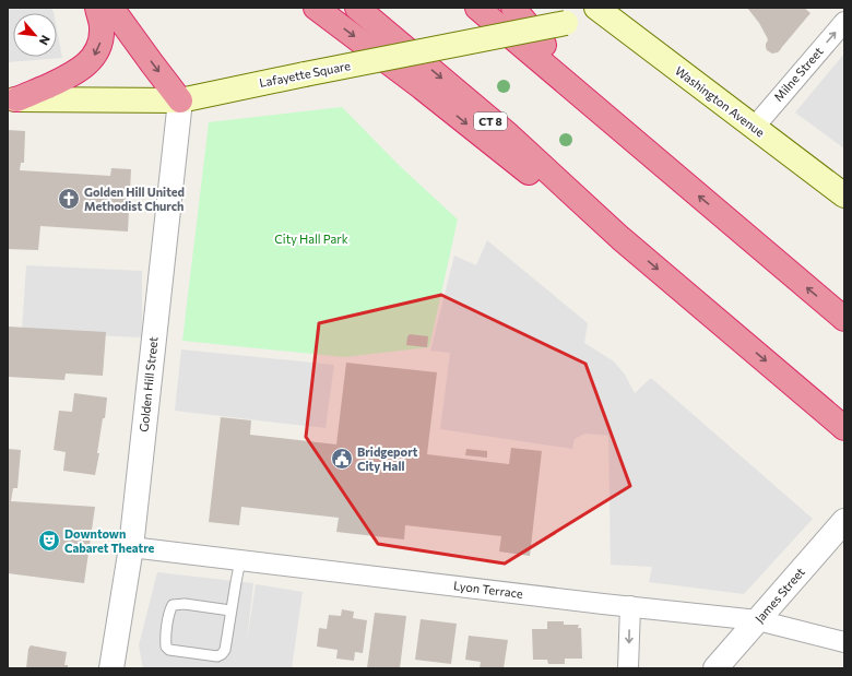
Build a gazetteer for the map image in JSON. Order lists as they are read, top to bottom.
{
  "streets": {
    "highway": ["CT 8"],
    "main road": ["Lafayette Square", "Washington Avenue"],
    "street": [
      "Milne Street",
      "Golden Hill Street",
      "Lyon Terrace",
      "James Street"
    ]
  },
  "crossings": [
    ["Lafayette Square", "Washington Avenue"],
    ["Lafayette Square", "Golden Hill Street"],
    ["Milne Street", "Washington Avenue"],
    ["Golden Hill Street", "Lyon Terrace"],
    ["Lyon Terrace", "James Street"]
  ],
  "one_way": ["Milne Street"],
  "parks": ["City Hall Park"],
  "places": {
    "church": ["Golden Hill United Methodist Church"],
    "public building": ["Bridgeport City Hall"],
    "theatre": ["Downtown Cabaret Theatre"]
  },
  "north": "bottom right"
}
